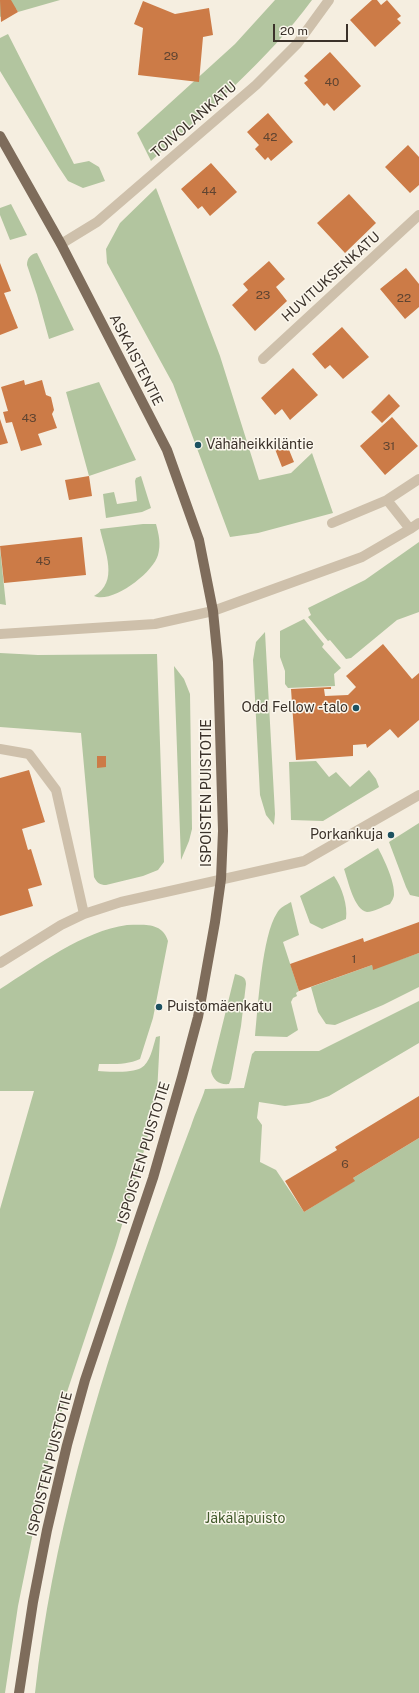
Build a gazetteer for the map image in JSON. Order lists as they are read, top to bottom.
{
  "streets": {
    "main road": ["ASKAISTENTIE", "ISPOISTEN PUISTOTIE"],
    "street": ["TOIVOLANKATU", "HUVITUKSENKATU"]
  },
  "crossings": [
    ["TOIVOLANKATU", "ASKAISTENTIE"],
    ["ASKAISTENTIE", "ISPOISTEN PUISTOTIE"]
  ],
  "parks": ["Jäkäläpuisto"],
  "places": [
    "Vähäheikkiläntie",
    "Odd Fellow -talo",
    "Porkankuja",
    "Puistomäenkatu"
  ],
  "house_numbers": [
    "29",
    "40",
    "42",
    "44",
    "23",
    "22",
    "43",
    "31",
    "45",
    "1",
    "6"
  ],
  "scale_bar": "20 m"
}
